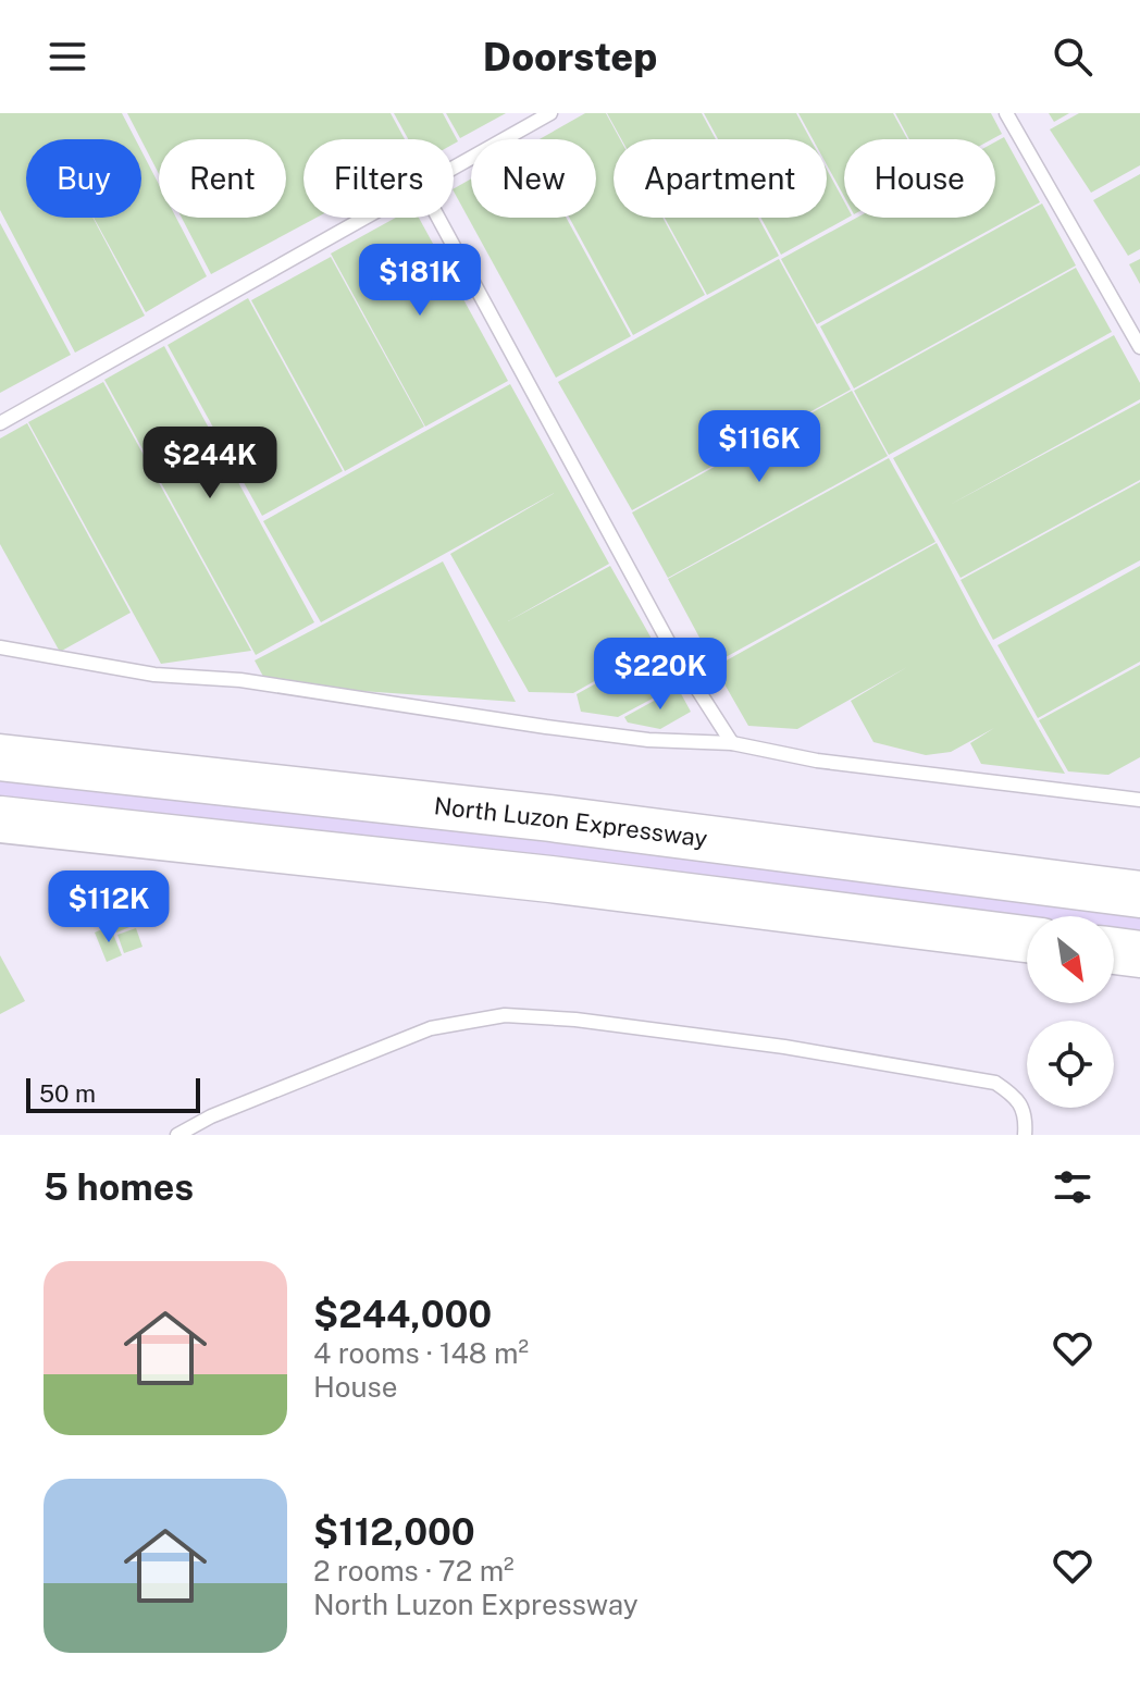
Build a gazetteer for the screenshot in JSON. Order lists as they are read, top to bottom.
{
  "streets": {
    "highway": ["North Luzon Expressway"]
  },
  "scale_bar": "50 m",
  "north": "bottom right",
  "page": {
    "header": "Doorstep",
    "chip": [
      "Buy",
      "Rent",
      "Filters",
      "New",
      "Apartment",
      "House"
    ],
    "price": [
      "$181K",
      "$116K",
      "$244K",
      "$220K",
      "$112K"
    ],
    "scale": "50 m",
    "heading": "5 homes",
    "list": [
      {
        "name": "$244,000",
        "note": "4 rooms · 148 m² · House"
      },
      {
        "name": "$112,000",
        "note": "2 rooms · 72 m² · North Luzon Expressway"
      }
    ]
  }
}
